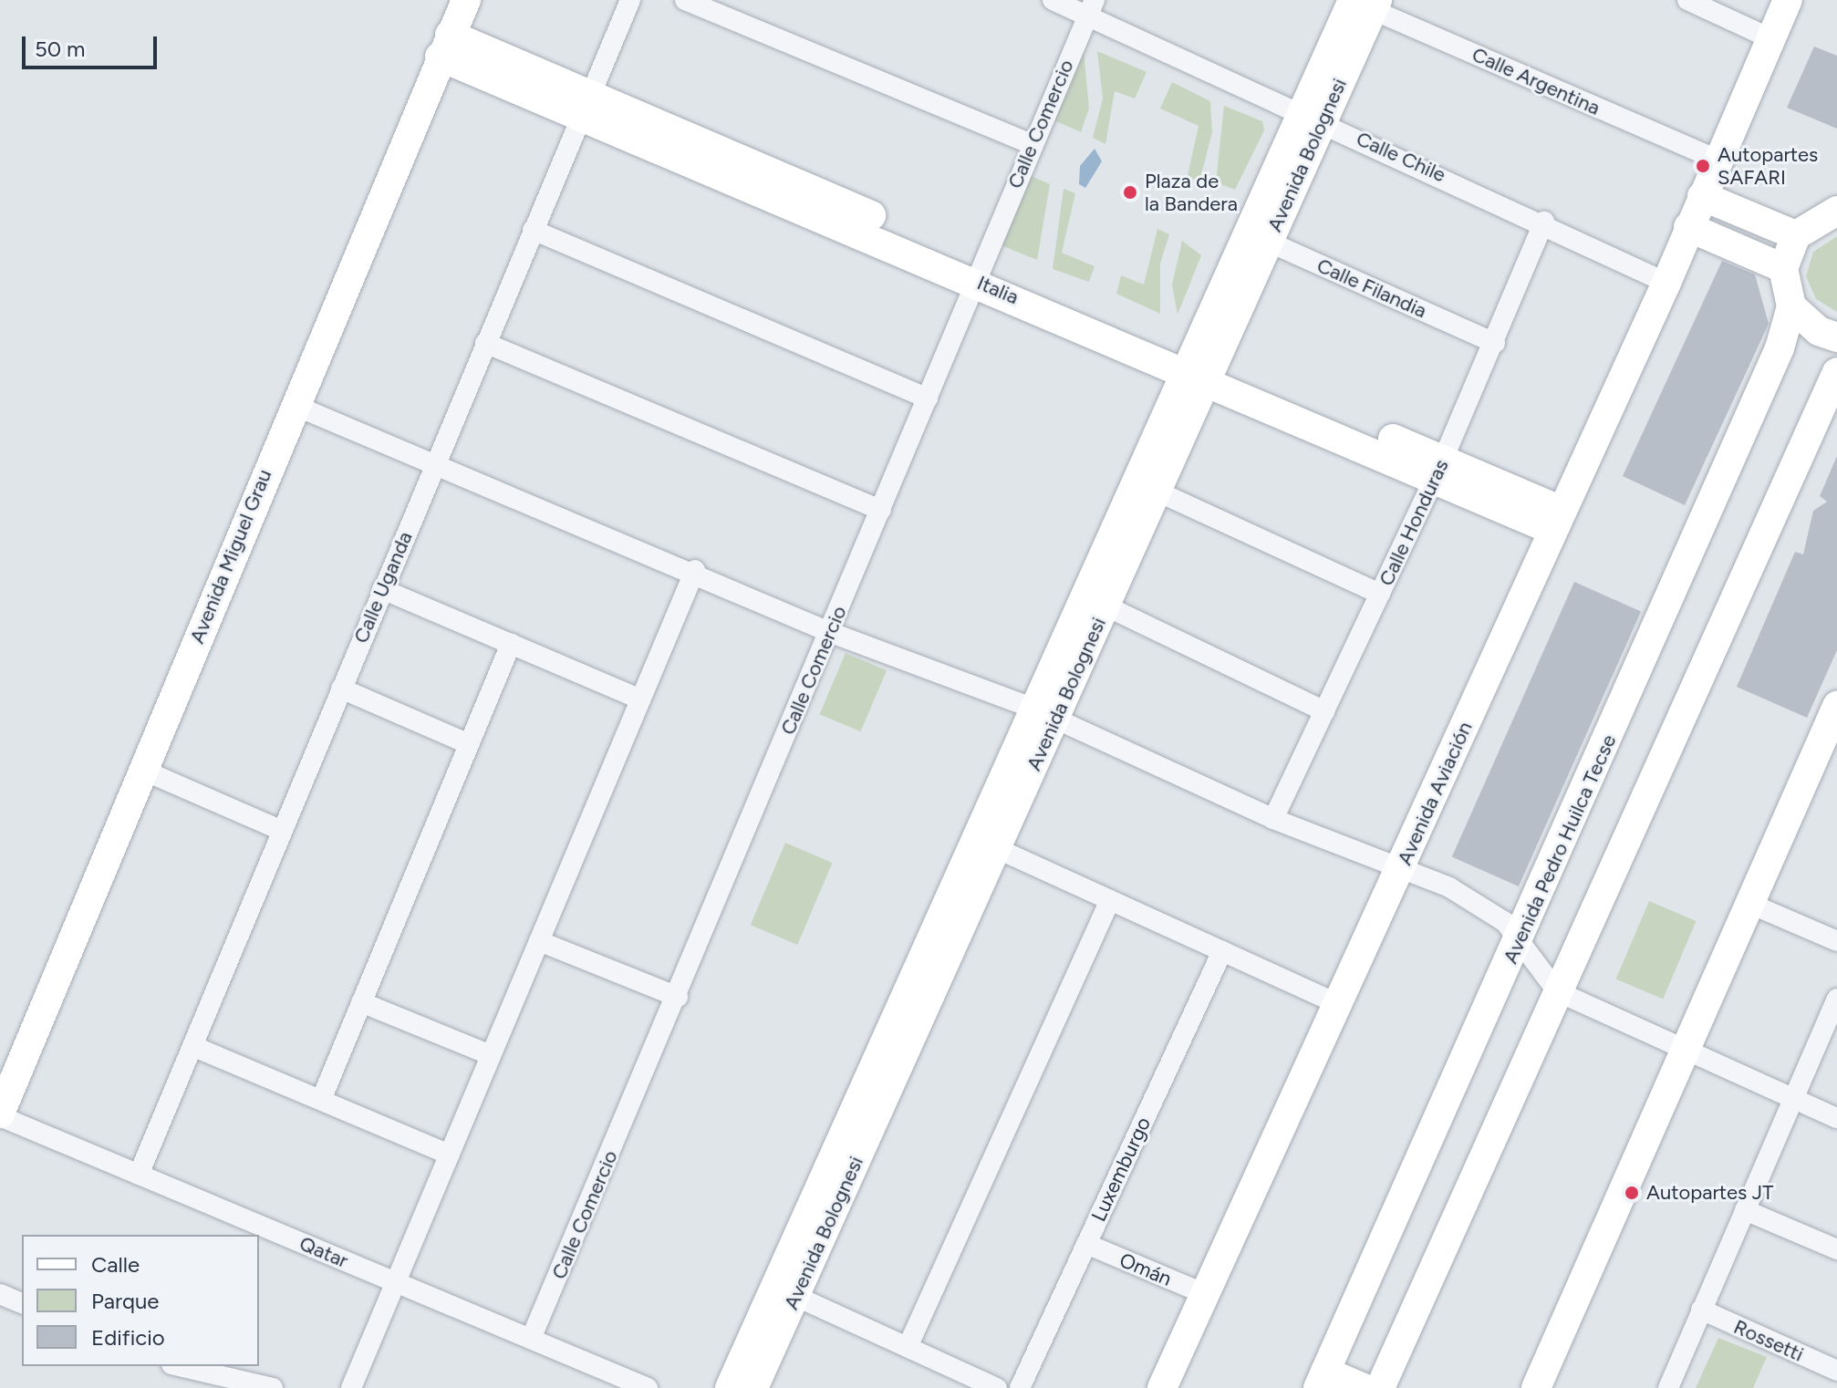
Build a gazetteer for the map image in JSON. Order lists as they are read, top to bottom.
{
  "streets": {
    "street": [
      "Calle Argentina",
      "Calle Comercio",
      "Avenida Bolognesi",
      "Calle Chile",
      "Calle Filandia",
      "Italia",
      "Calle Honduras",
      "Avenida Miguel Grau",
      "Calle Uganda",
      "Avenida Aviación",
      "Avenida Pedro Huilca Tecse",
      "Luxemburgo",
      "Qatar",
      "Omán",
      "Rossetti"
    ]
  },
  "crossings": [
    ["Calle Argentina", "Avenida Bolognesi"],
    ["Calle Argentina", "Avenida Aviación"],
    ["Calle Comercio", "Calle Chile"],
    ["Calle Comercio", "Italia"],
    ["Calle Comercio", "Qatar"],
    ["Avenida Bolognesi", "Calle Chile"],
    ["Avenida Bolognesi", "Calle Filandia"],
    ["Avenida Bolognesi", "Italia"],
    ["Calle Chile", "Calle Honduras"],
    ["Calle Chile", "Avenida Aviación"],
    ["Calle Filandia", "Calle Honduras"],
    ["Italia", "Calle Honduras"],
    ["Italia", "Avenida Miguel Grau"],
    ["Italia", "Calle Uganda"],
    ["Italia", "Avenida Aviación"],
    ["Avenida Miguel Grau", "Qatar"],
    ["Calle Uganda", "Qatar"],
    ["Avenida Aviación", "Omán"],
    ["Luxemburgo", "Omán"]
  ],
  "places": ["Autopartes SAFARI", "Plaza de la Bandera", "Autopartes JT"],
  "legend": ["Calle", "Parque", "Edificio"],
  "scale_bar": "50 m"
}
